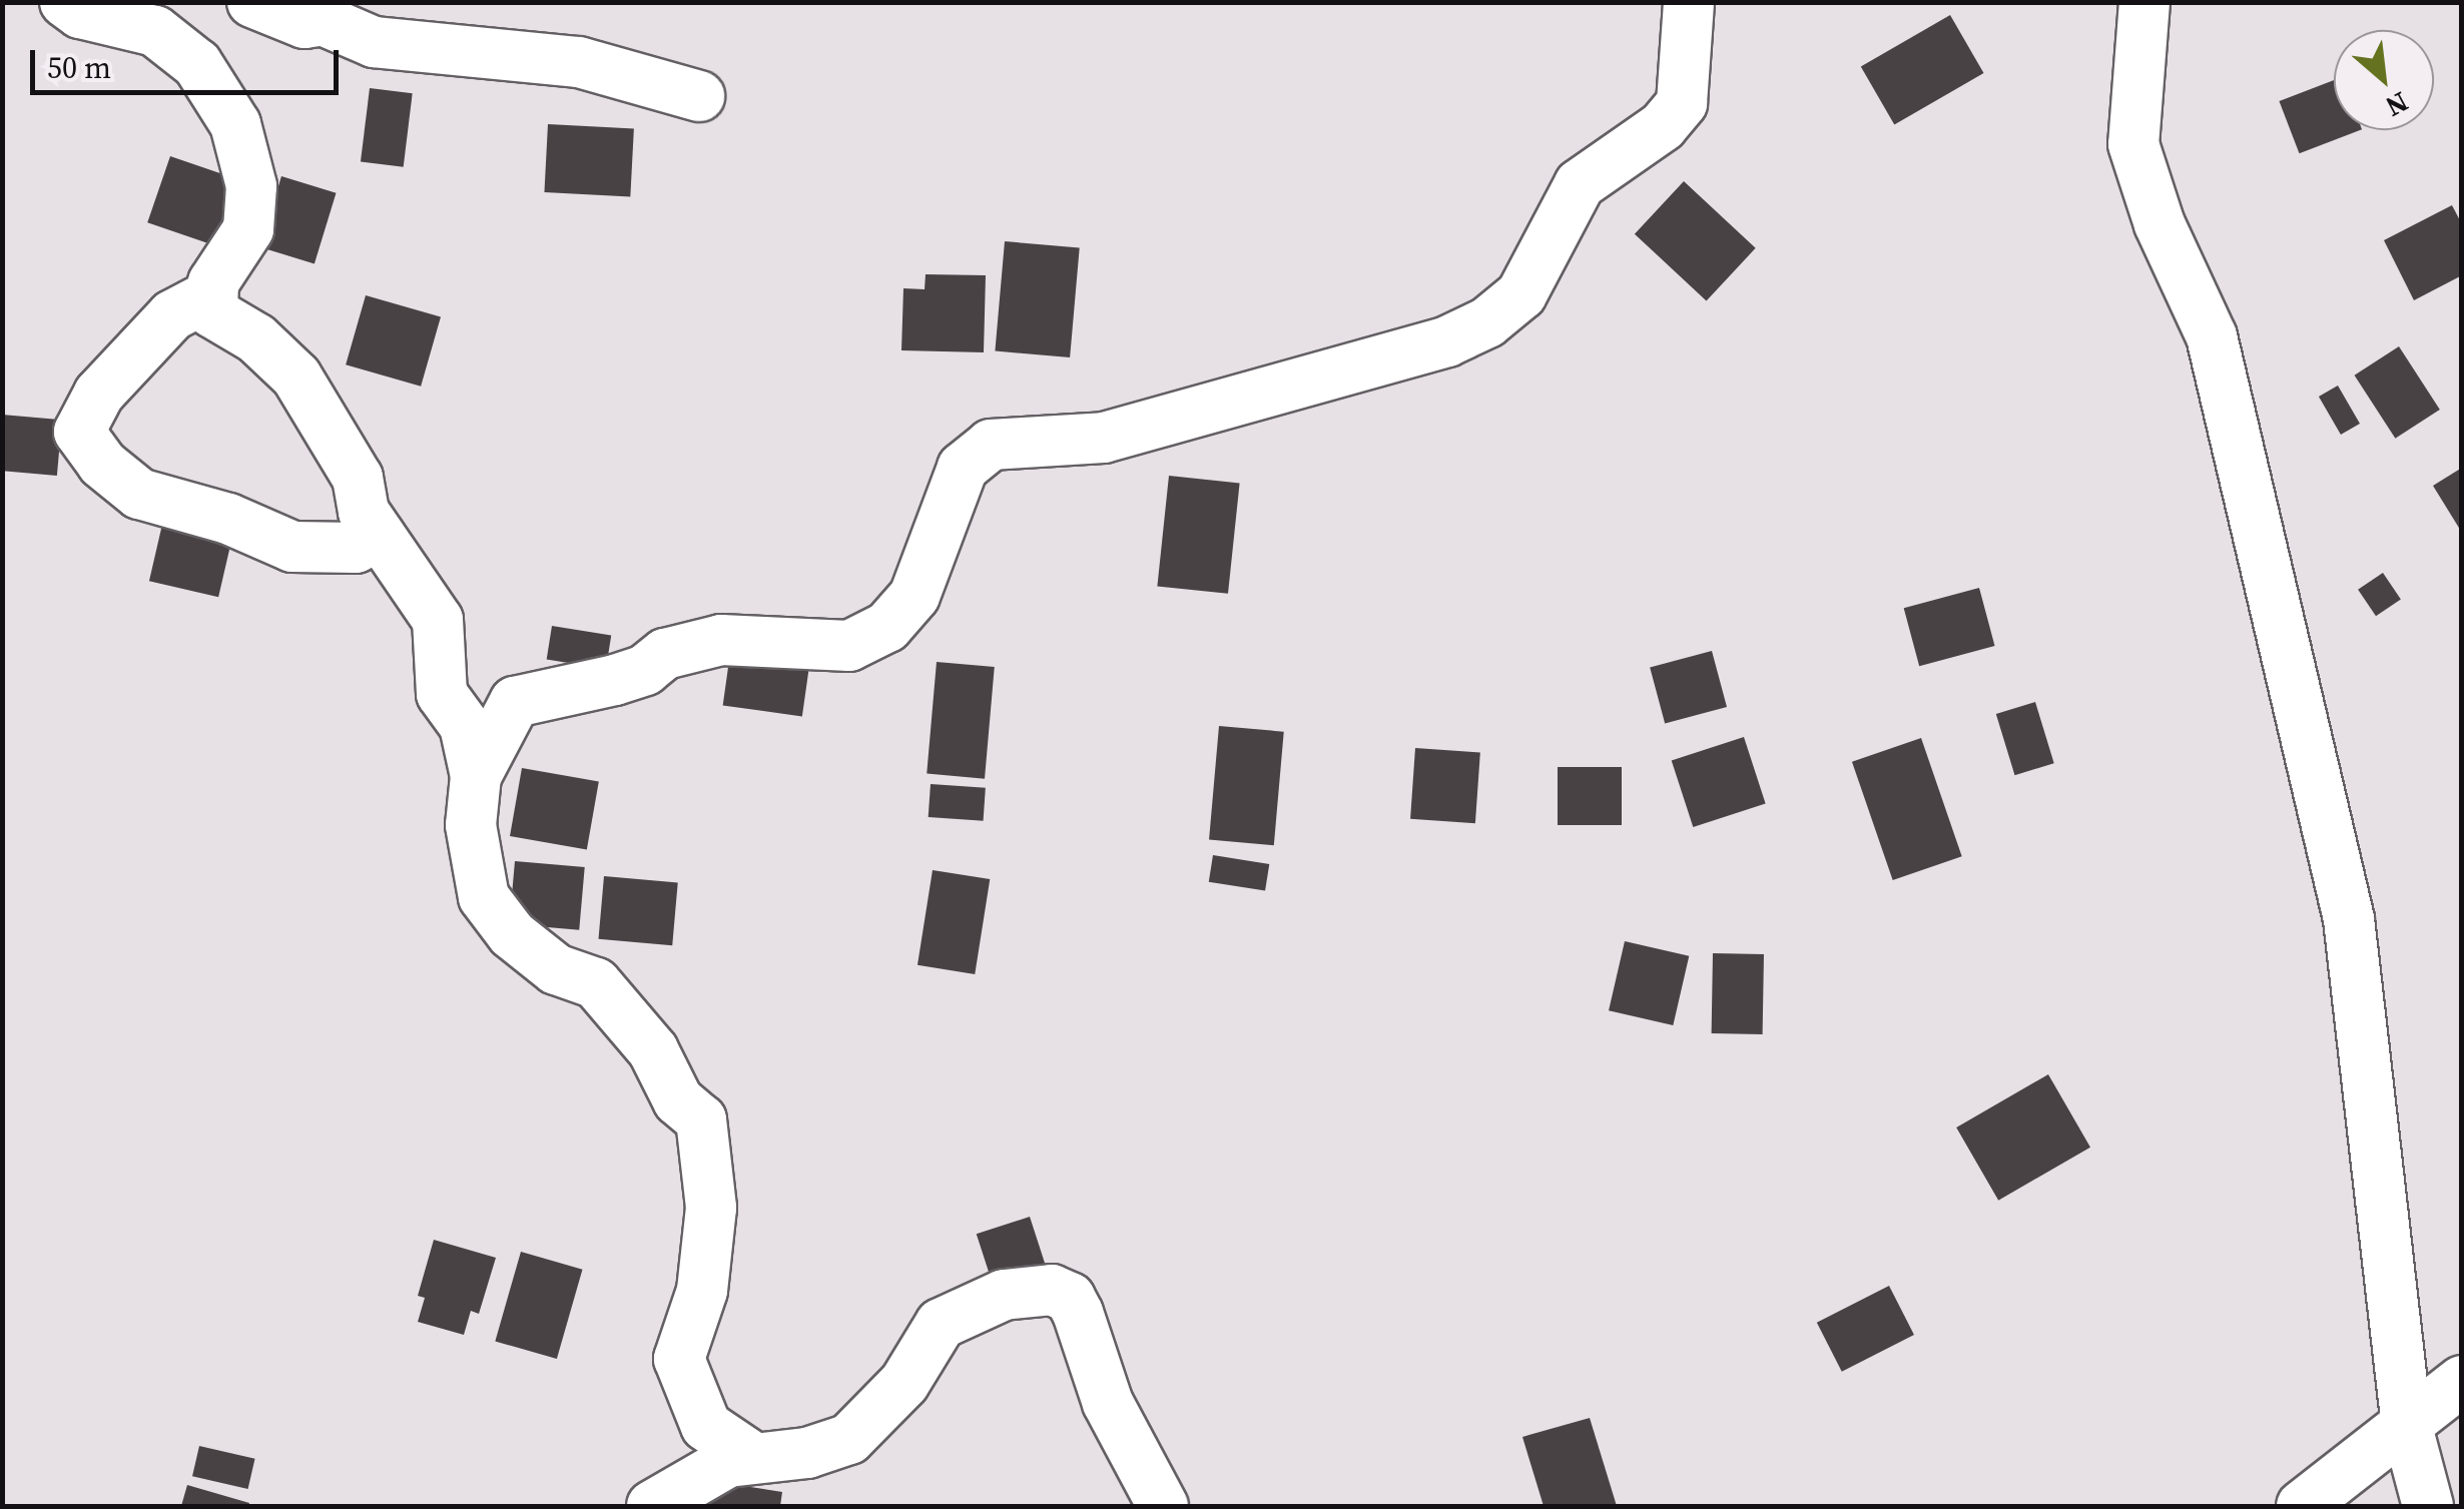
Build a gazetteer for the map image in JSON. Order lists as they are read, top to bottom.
{
  "scale_bar": "50 m",
  "north": "bottom right"
}
